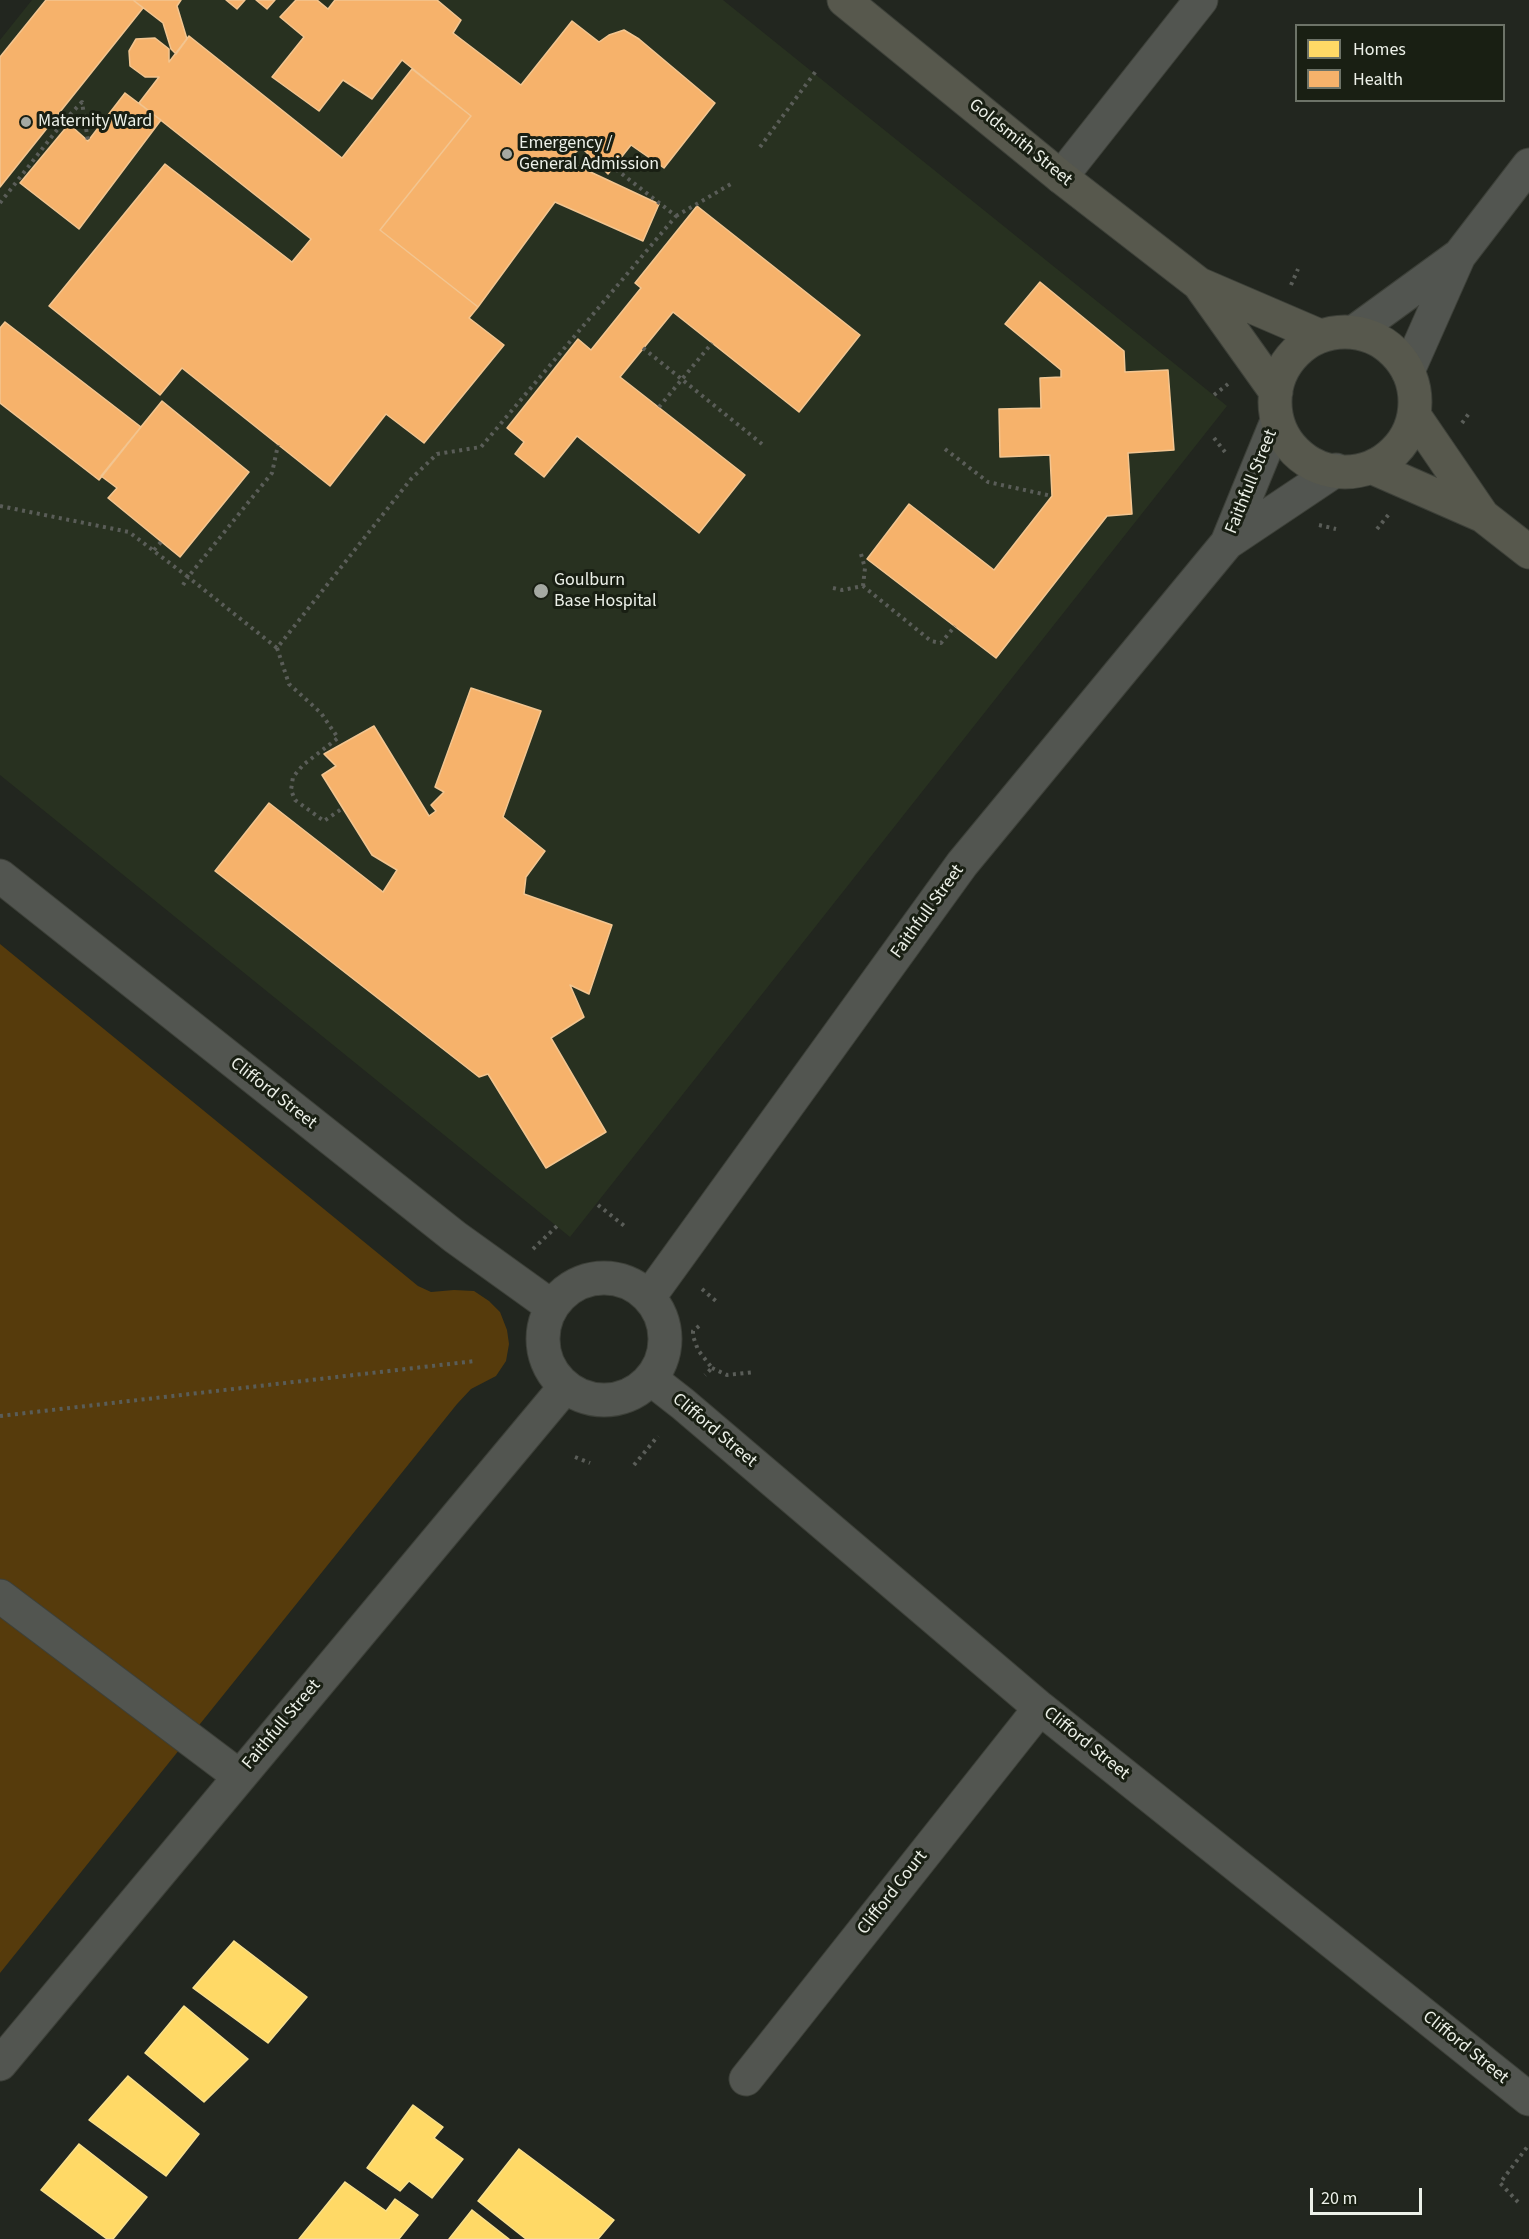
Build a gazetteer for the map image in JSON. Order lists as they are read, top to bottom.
{
  "streets": {
    "main road": ["Goldsmith Street"],
    "street": ["Faithfull Street", "Clifford Street", "Clifford Court"]
  },
  "crossings": [
    ["Goldsmith Street", "Faithfull Street"],
    ["Faithfull Street", "Clifford Street"],
    ["Clifford Street", "Clifford Court"]
  ],
  "places": ["Maternity Ward", "Emergency / General Admission", "Goulburn Base Hospital"],
  "legend": ["Homes", "Health"],
  "scale_bar": "20 m"
}
